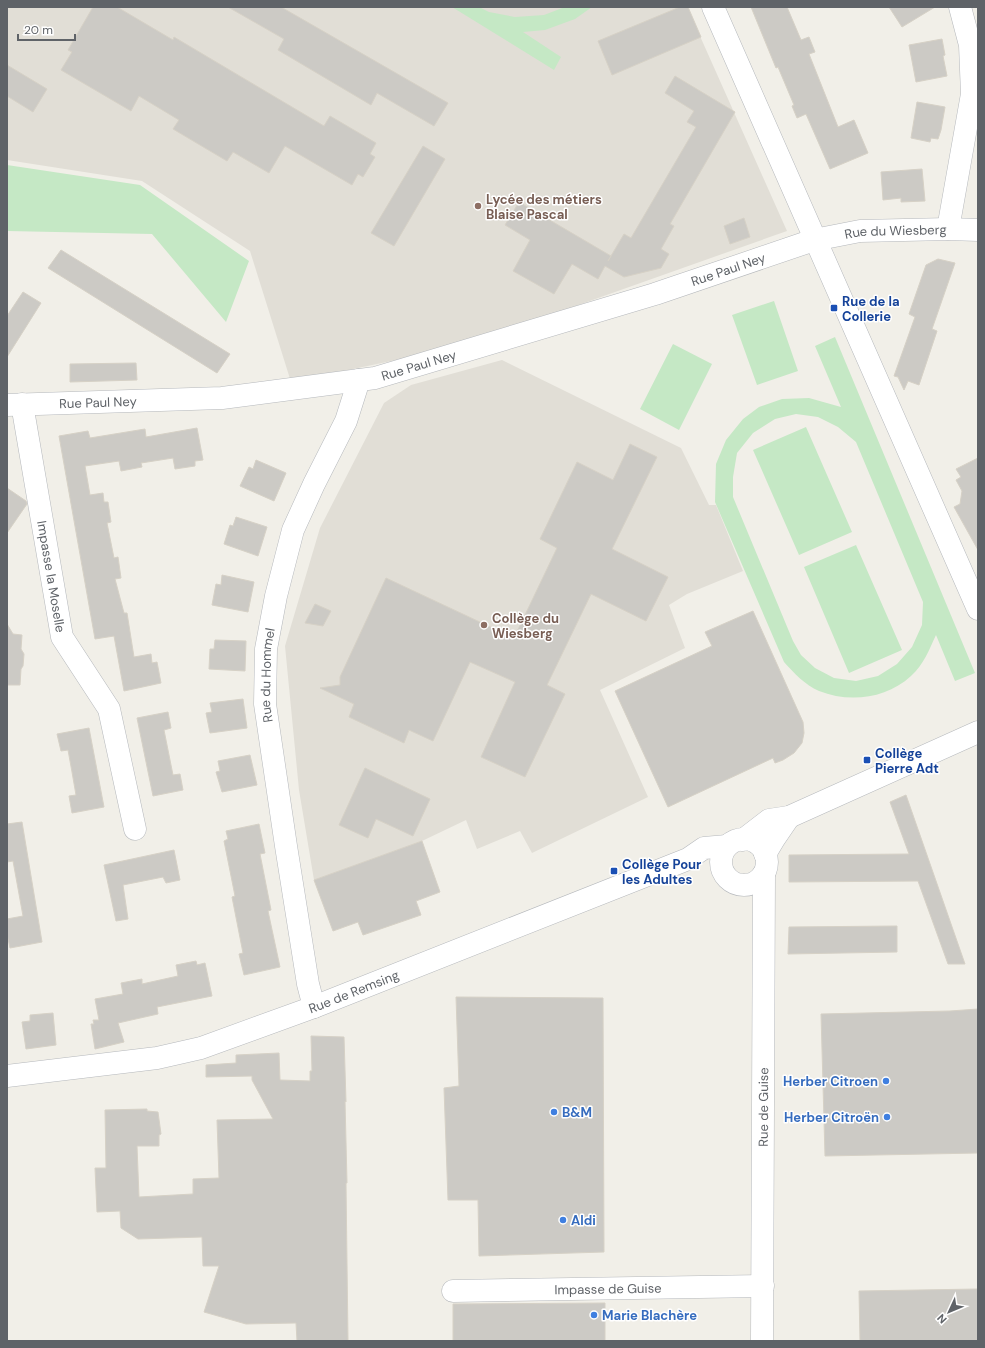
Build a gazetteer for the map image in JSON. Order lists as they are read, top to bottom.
{
  "streets": {
    "street": [
      "Rue du Wiesberg",
      "Rue Paul Ney",
      "Impasse la Moselle",
      "Rue du Hommel",
      "Rue de Remsing",
      "Rue de Guise",
      "Impasse de Guise"
    ]
  },
  "crossings": [
    ["Rue du Wiesberg", "Rue Paul Ney"],
    ["Rue Paul Ney", "Impasse la Moselle"],
    ["Rue Paul Ney", "Rue du Hommel"],
    ["Rue du Hommel", "Rue de Remsing"],
    ["Rue de Remsing", "Rue de Guise"],
    ["Rue de Guise", "Impasse de Guise"]
  ],
  "places": {
    "other": [
      "Lycée des métiers Blaise Pascal",
      "Collège du Wiesberg",
      "Herber Citroen",
      "B&M",
      "Herber Citroën",
      "Aldi",
      "Marie Blachère"
    ],
    "transit": ["Rue de la Collerie", "Collège Pierre Adt", "Collège Pour les Adultes"]
  },
  "scale_bar": "20 m",
  "north": "bottom left"
}
